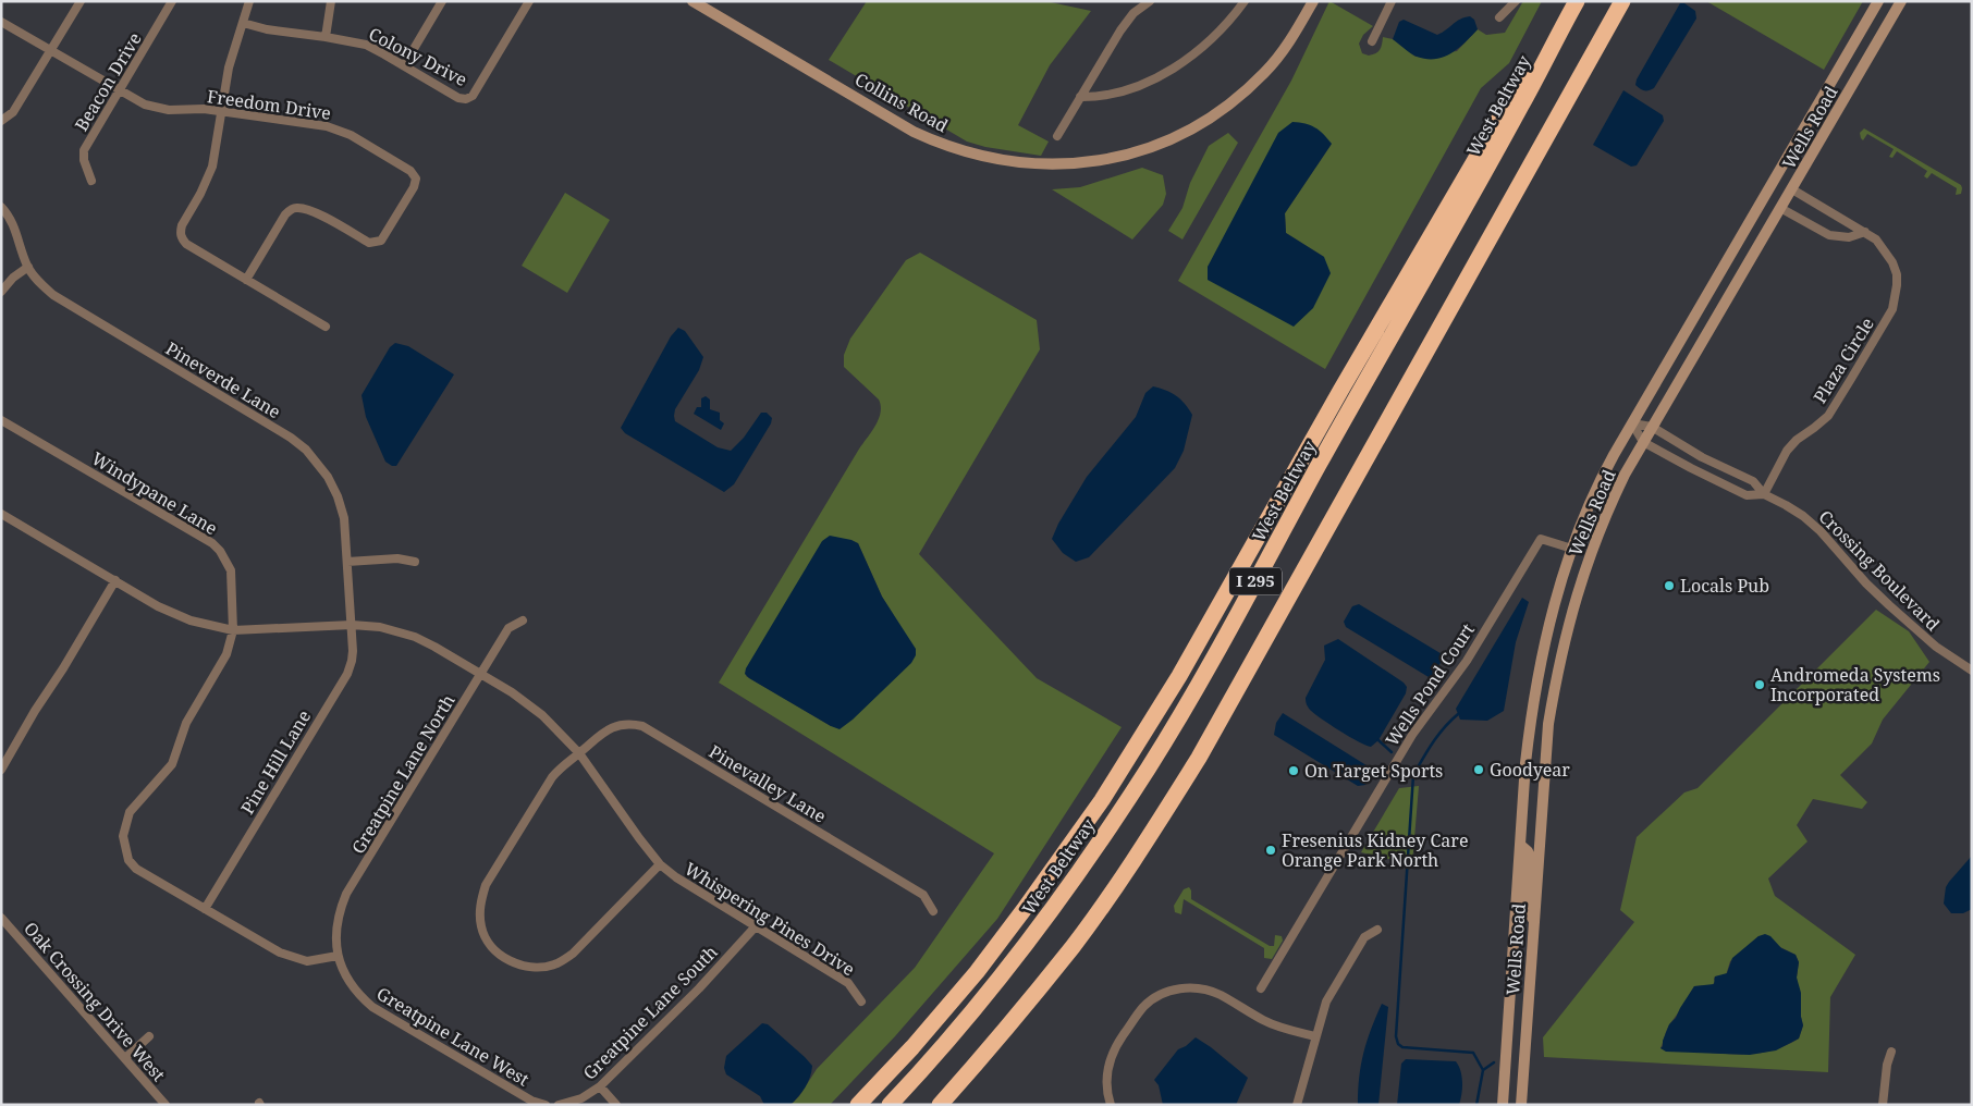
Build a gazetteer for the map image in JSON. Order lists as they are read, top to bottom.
{
  "streets": {
    "highway": ["West Beltway", "I 295"],
    "main road": ["Collins Road", "Wells Road"],
    "street": [
      "Colony Drive",
      "Beacon Drive",
      "Freedom Drive",
      "Plaza Circle",
      "Pineverde Lane",
      "Windypane Lane",
      "Crossing Boulevard",
      "Wells Pond Court",
      "Pine Hill Lane",
      "Greatpine Lane North",
      "Pinevalley Lane",
      "Whispering Pines Drive",
      "Oak Crossing Drive West",
      "Greatpine Lane South",
      "Greatpine Lane West"
    ]
  },
  "crossings": [
    ["Beacon Drive", "Freedom Drive"],
    ["Wells Road", "Plaza Circle"],
    ["Wells Road", "Crossing Boulevard"],
    ["Wells Road", "Wells Pond Court"],
    ["Plaza Circle", "Crossing Boulevard"],
    ["Pineverde Lane", "Pine Hill Lane"],
    ["Pineverde Lane", "Whispering Pines Drive"],
    ["Windypane Lane", "Pine Hill Lane"],
    ["Windypane Lane", "Whispering Pines Drive"],
    ["Pine Hill Lane", "Whispering Pines Drive"],
    ["Greatpine Lane North", "Whispering Pines Drive"],
    ["Greatpine Lane North", "Greatpine Lane West"],
    ["Pinevalley Lane", "Whispering Pines Drive"],
    ["Whispering Pines Drive", "Greatpine Lane South"]
  ],
  "places": [
    "Locals Pub",
    "Andromeda Systems Incorporated",
    "Goodyear",
    "On Target Sports",
    "Fresenius Kidney Care Orange Park North"
  ]
}
